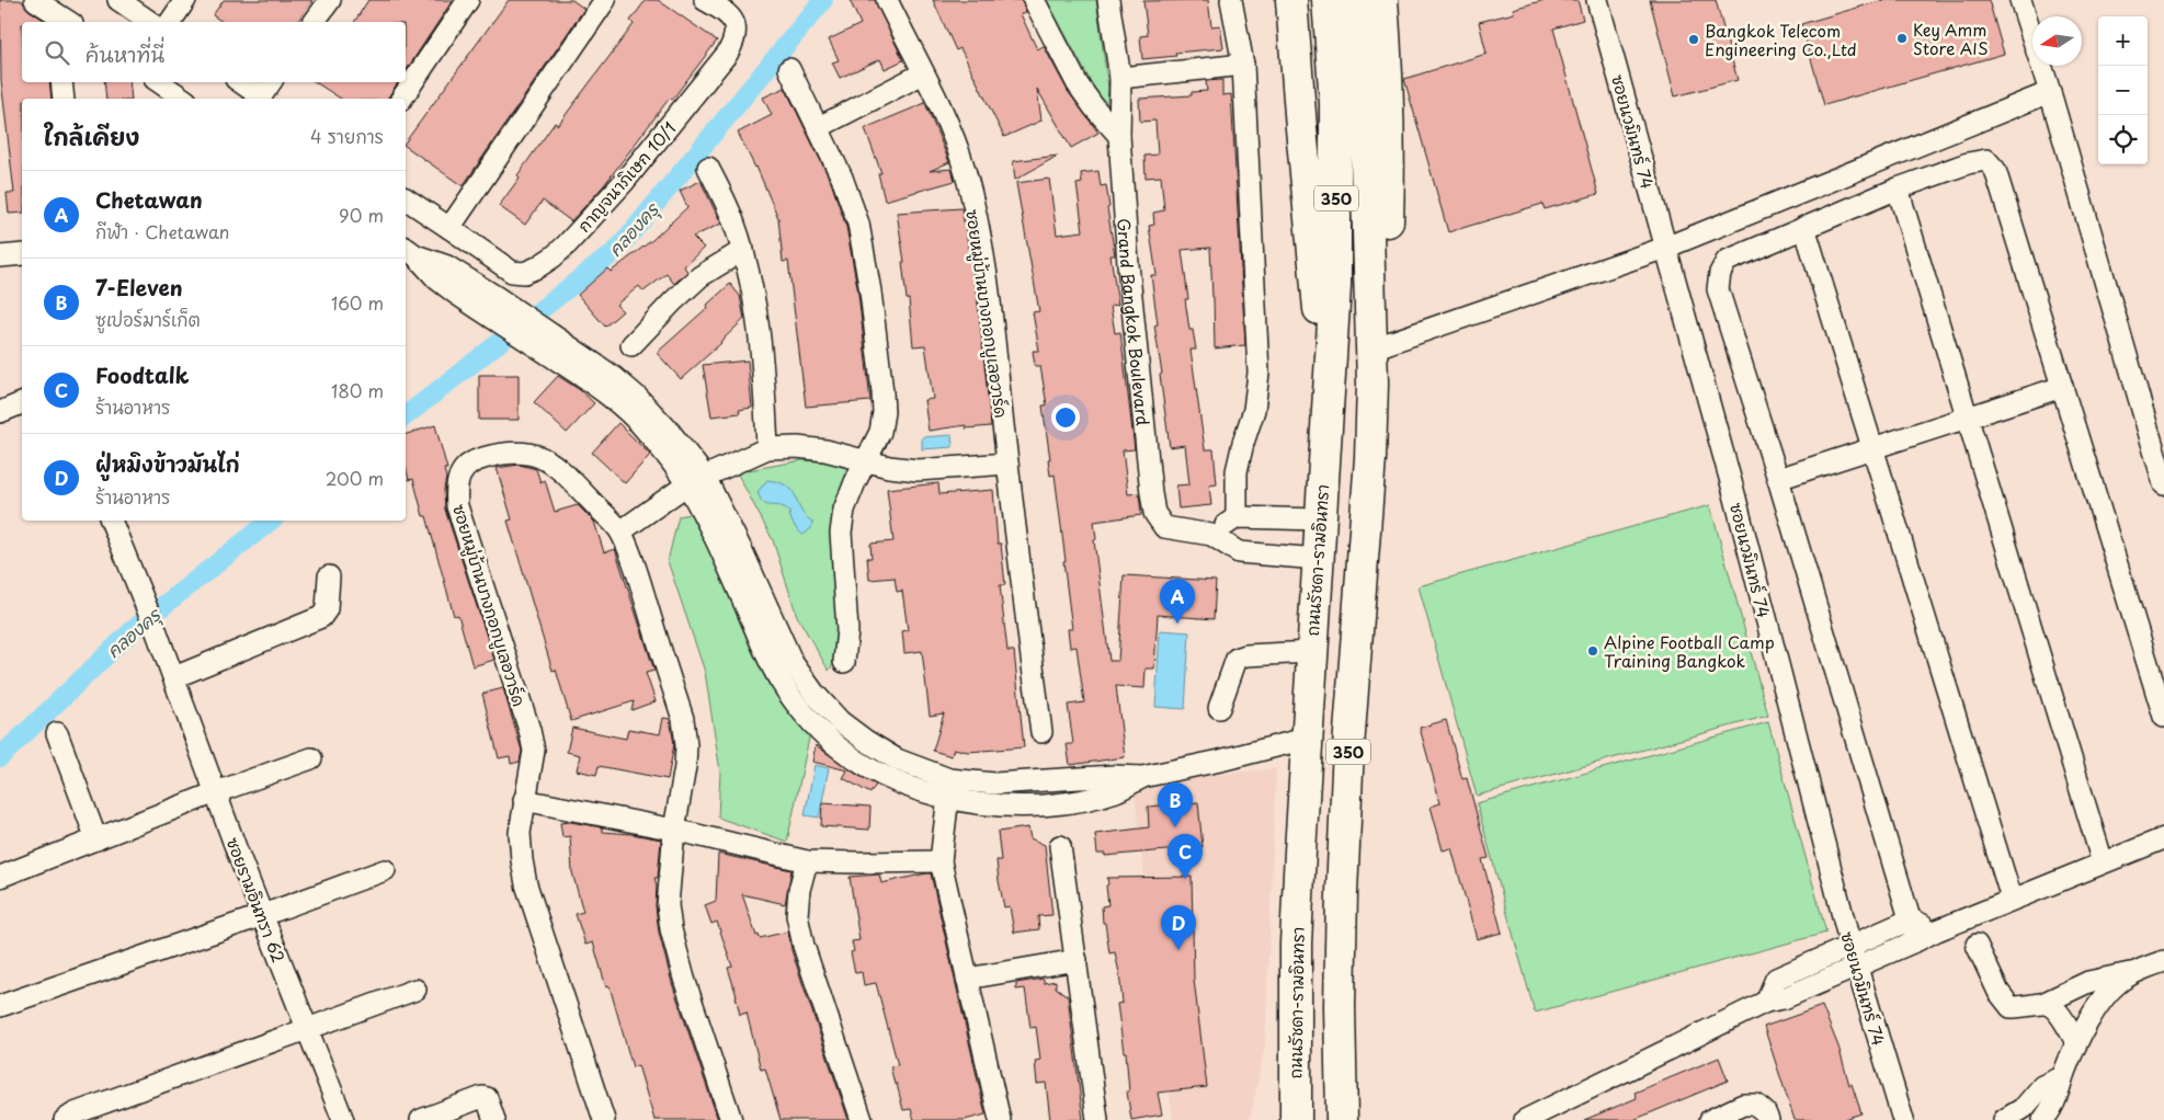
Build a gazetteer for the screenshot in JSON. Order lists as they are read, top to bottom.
{
  "streets": {
    "main road": ["350", "ถนนรัชดา-รามอินทรา"],
    "street": [
      "ซอยนวมินทร์ 74",
      "กาญจนาภิเษก 10/1",
      "ซอยหมู่บ้านบางกอกบูเลอวาร์ด",
      "Grand Bangkok Boulevard",
      "ซอยรามอินทรา 62"
    ]
  },
  "crossings": [
    ["Grand Bangkok Boulevard", "ถนนรัชดา-รามอินทรา"]
  ],
  "water": ["คลองครุ"],
  "places": ["Key Amm Store AIS", "Bangkok Telecom Engineering Co.,Ltd", "Alpine Football Camp Training Bangkok"],
  "north": "left",
  "page": {
    "map_buttons": ["+", "−"],
    "search": "ค้นหาที่นี่",
    "heading": ["ใกล้เคียง", "4 รายการ"],
    "list": [
      {
        "mark": "A",
        "name": "Chetawan",
        "note": "กีฬา · Chetawan",
        "value": "90 m"
      },
      {
        "mark": "B",
        "name": "7-Eleven",
        "note": "ซูเปอร์มาร์เก็ต",
        "value": "160 m"
      },
      {
        "mark": "C",
        "name": "Foodtalk",
        "note": "ร้านอาหาร",
        "value": "180 m"
      },
      {
        "mark": "D",
        "name": "ฝู่หมิงข้าวมันไก่",
        "note": "ร้านอาหาร",
        "value": "200 m"
      }
    ],
    "pins": [
      "A",
      "B",
      "C",
      "D"
    ]
  }
}
